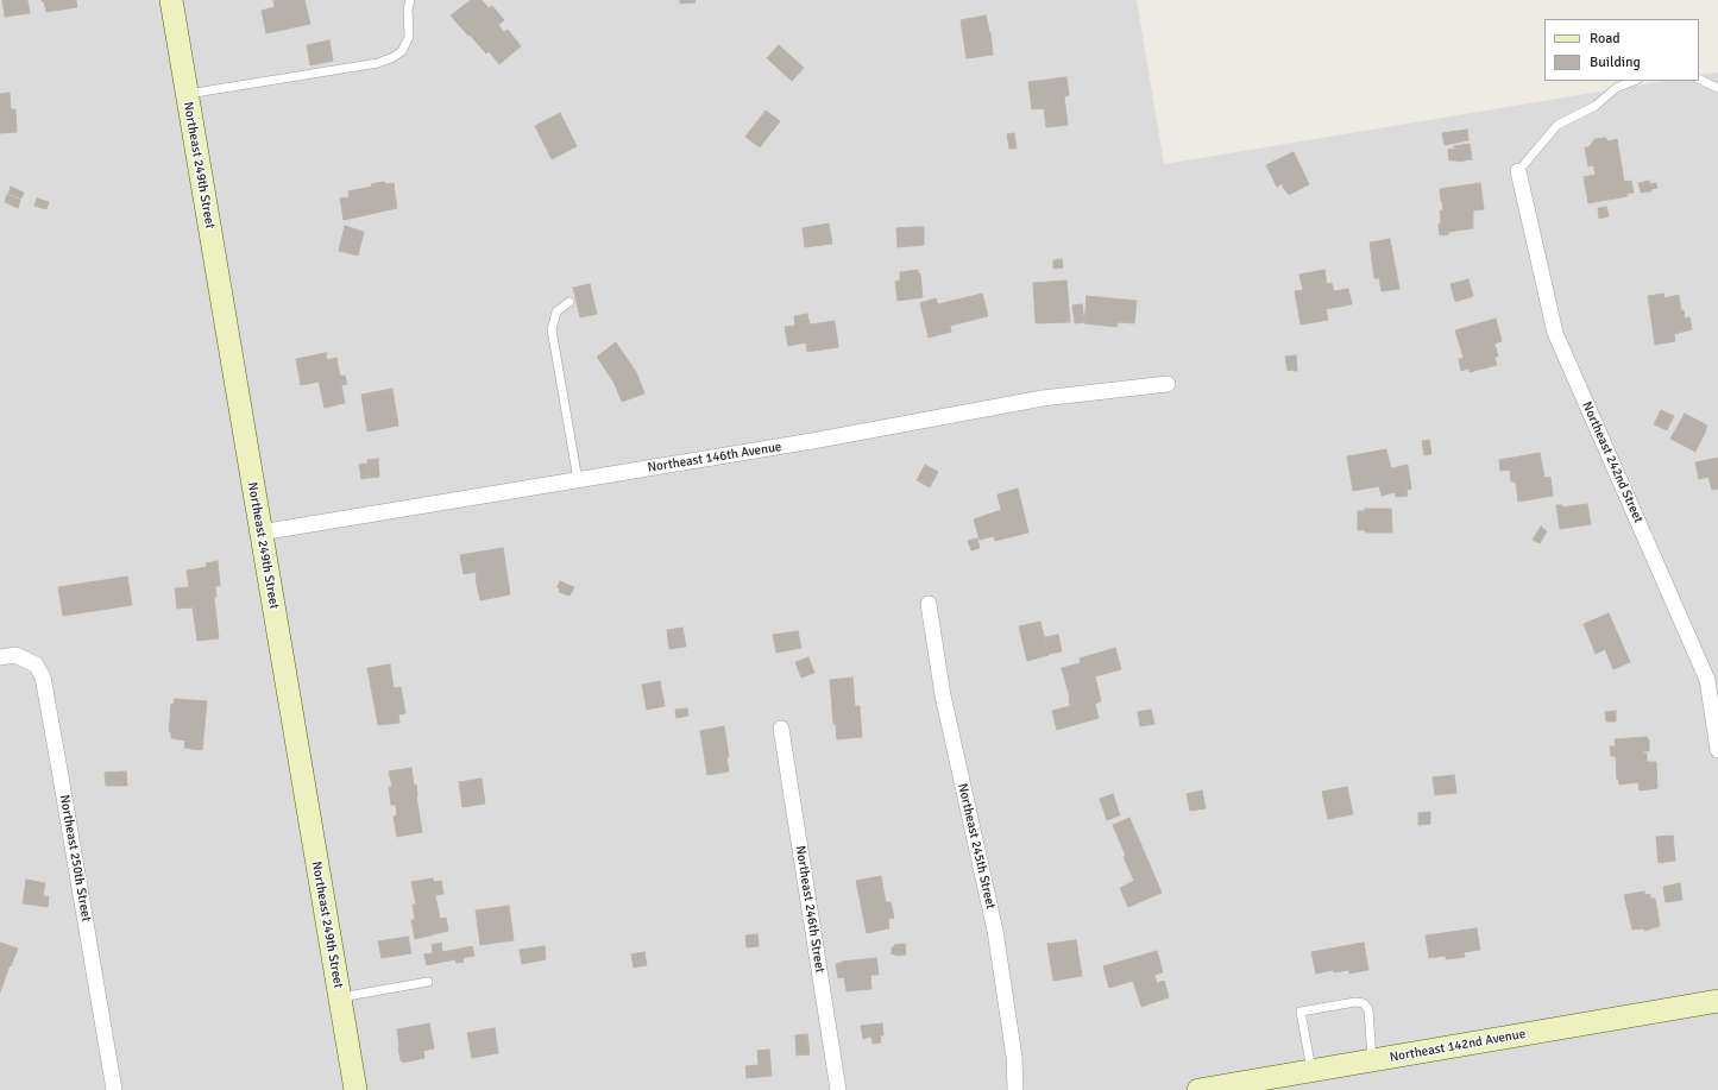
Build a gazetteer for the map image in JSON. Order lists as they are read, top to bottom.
{
  "streets": {
    "street": [
      "Northeast 249th Street",
      "Northeast 146th Avenue",
      "Northeast 242nd Street",
      "Northeast 245th Street",
      "Northeast 250th Street",
      "Northeast 246th Street",
      "Northeast 142nd Avenue"
    ]
  },
  "crossings": [
    ["Northeast 249th Street", "Northeast 146th Avenue"]
  ],
  "legend": ["Road", "Building"]
}
